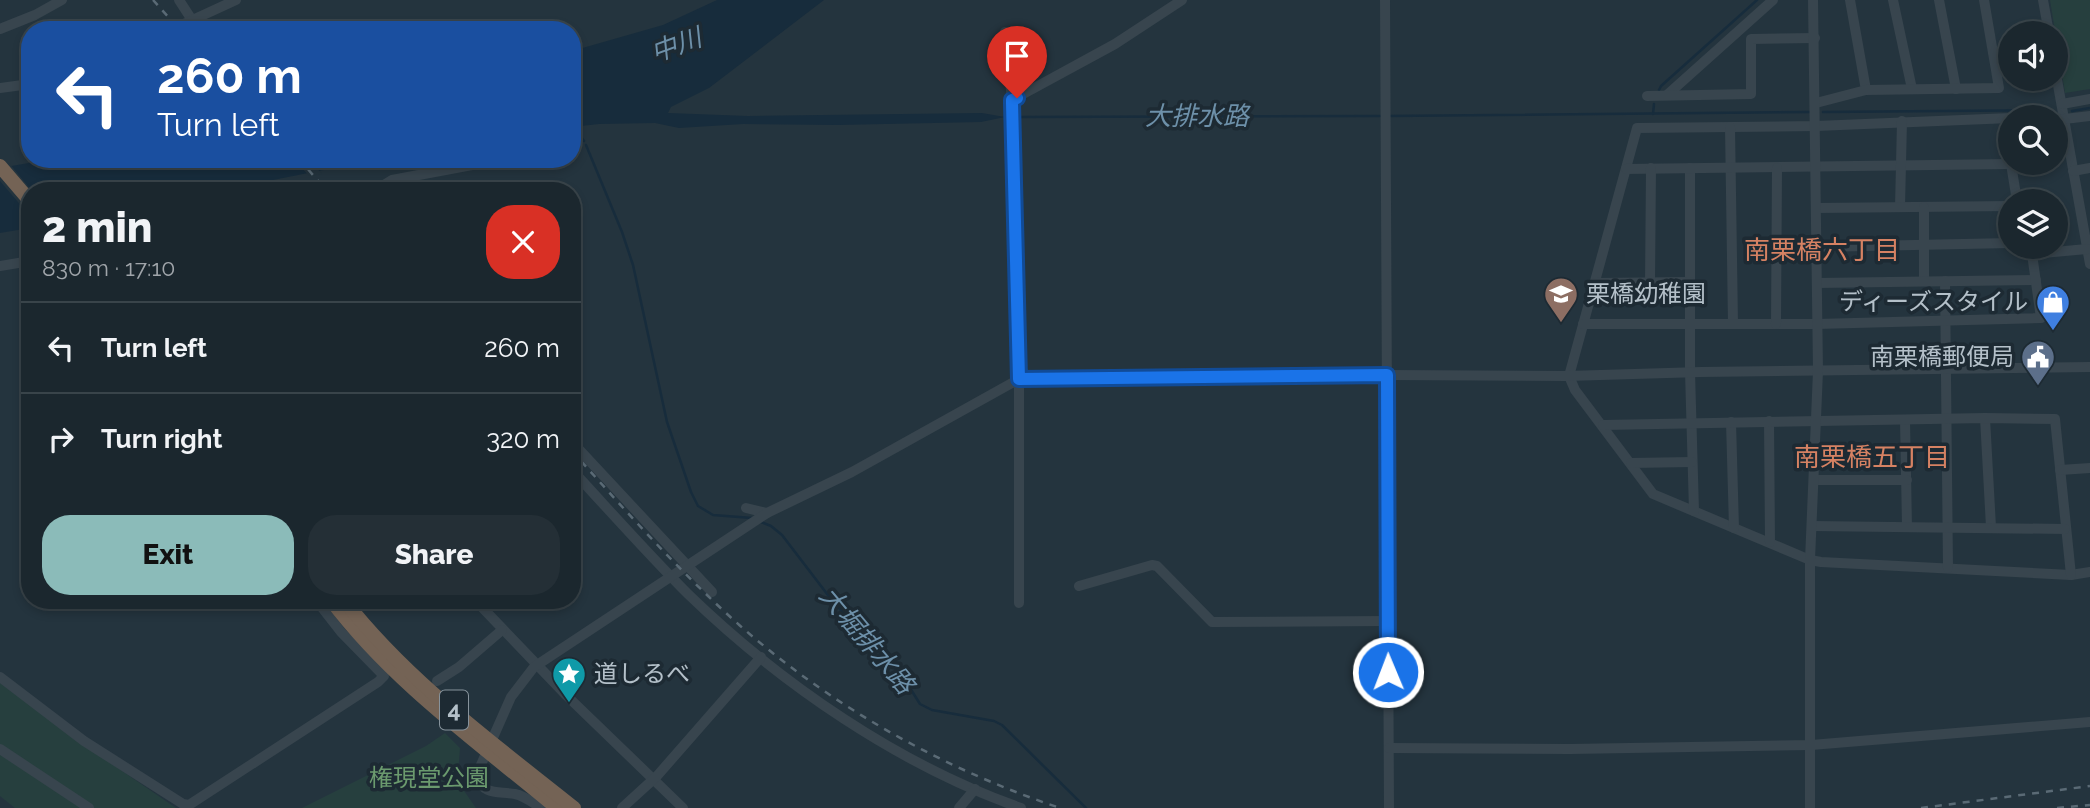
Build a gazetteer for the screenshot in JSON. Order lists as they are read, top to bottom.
{
  "streets": {
    "highway": ["4"]
  },
  "districts": ["南栗橋六丁目", "南栗橋五丁目"],
  "water": ["中川", "大排水路", "大堀排水路"],
  "parks": ["権現堂公園"],
  "places": {
    "school or university": ["栗橋幼稚園"],
    "shop": ["ディーズスタイル"],
    "public building": ["南栗橋郵便局"],
    "place": ["道しるべ"]
  },
  "page": {
    "turn": ["260 m", "Turn left"],
    "heading": ["2 min", "830 m · 17:10"],
    "list": [
      {
        "name": "Turn left",
        "value": "260 m"
      },
      {
        "name": "Turn right",
        "value": "320 m"
      }
    ],
    "buttons": ["Exit", "Share"]
  }
}
